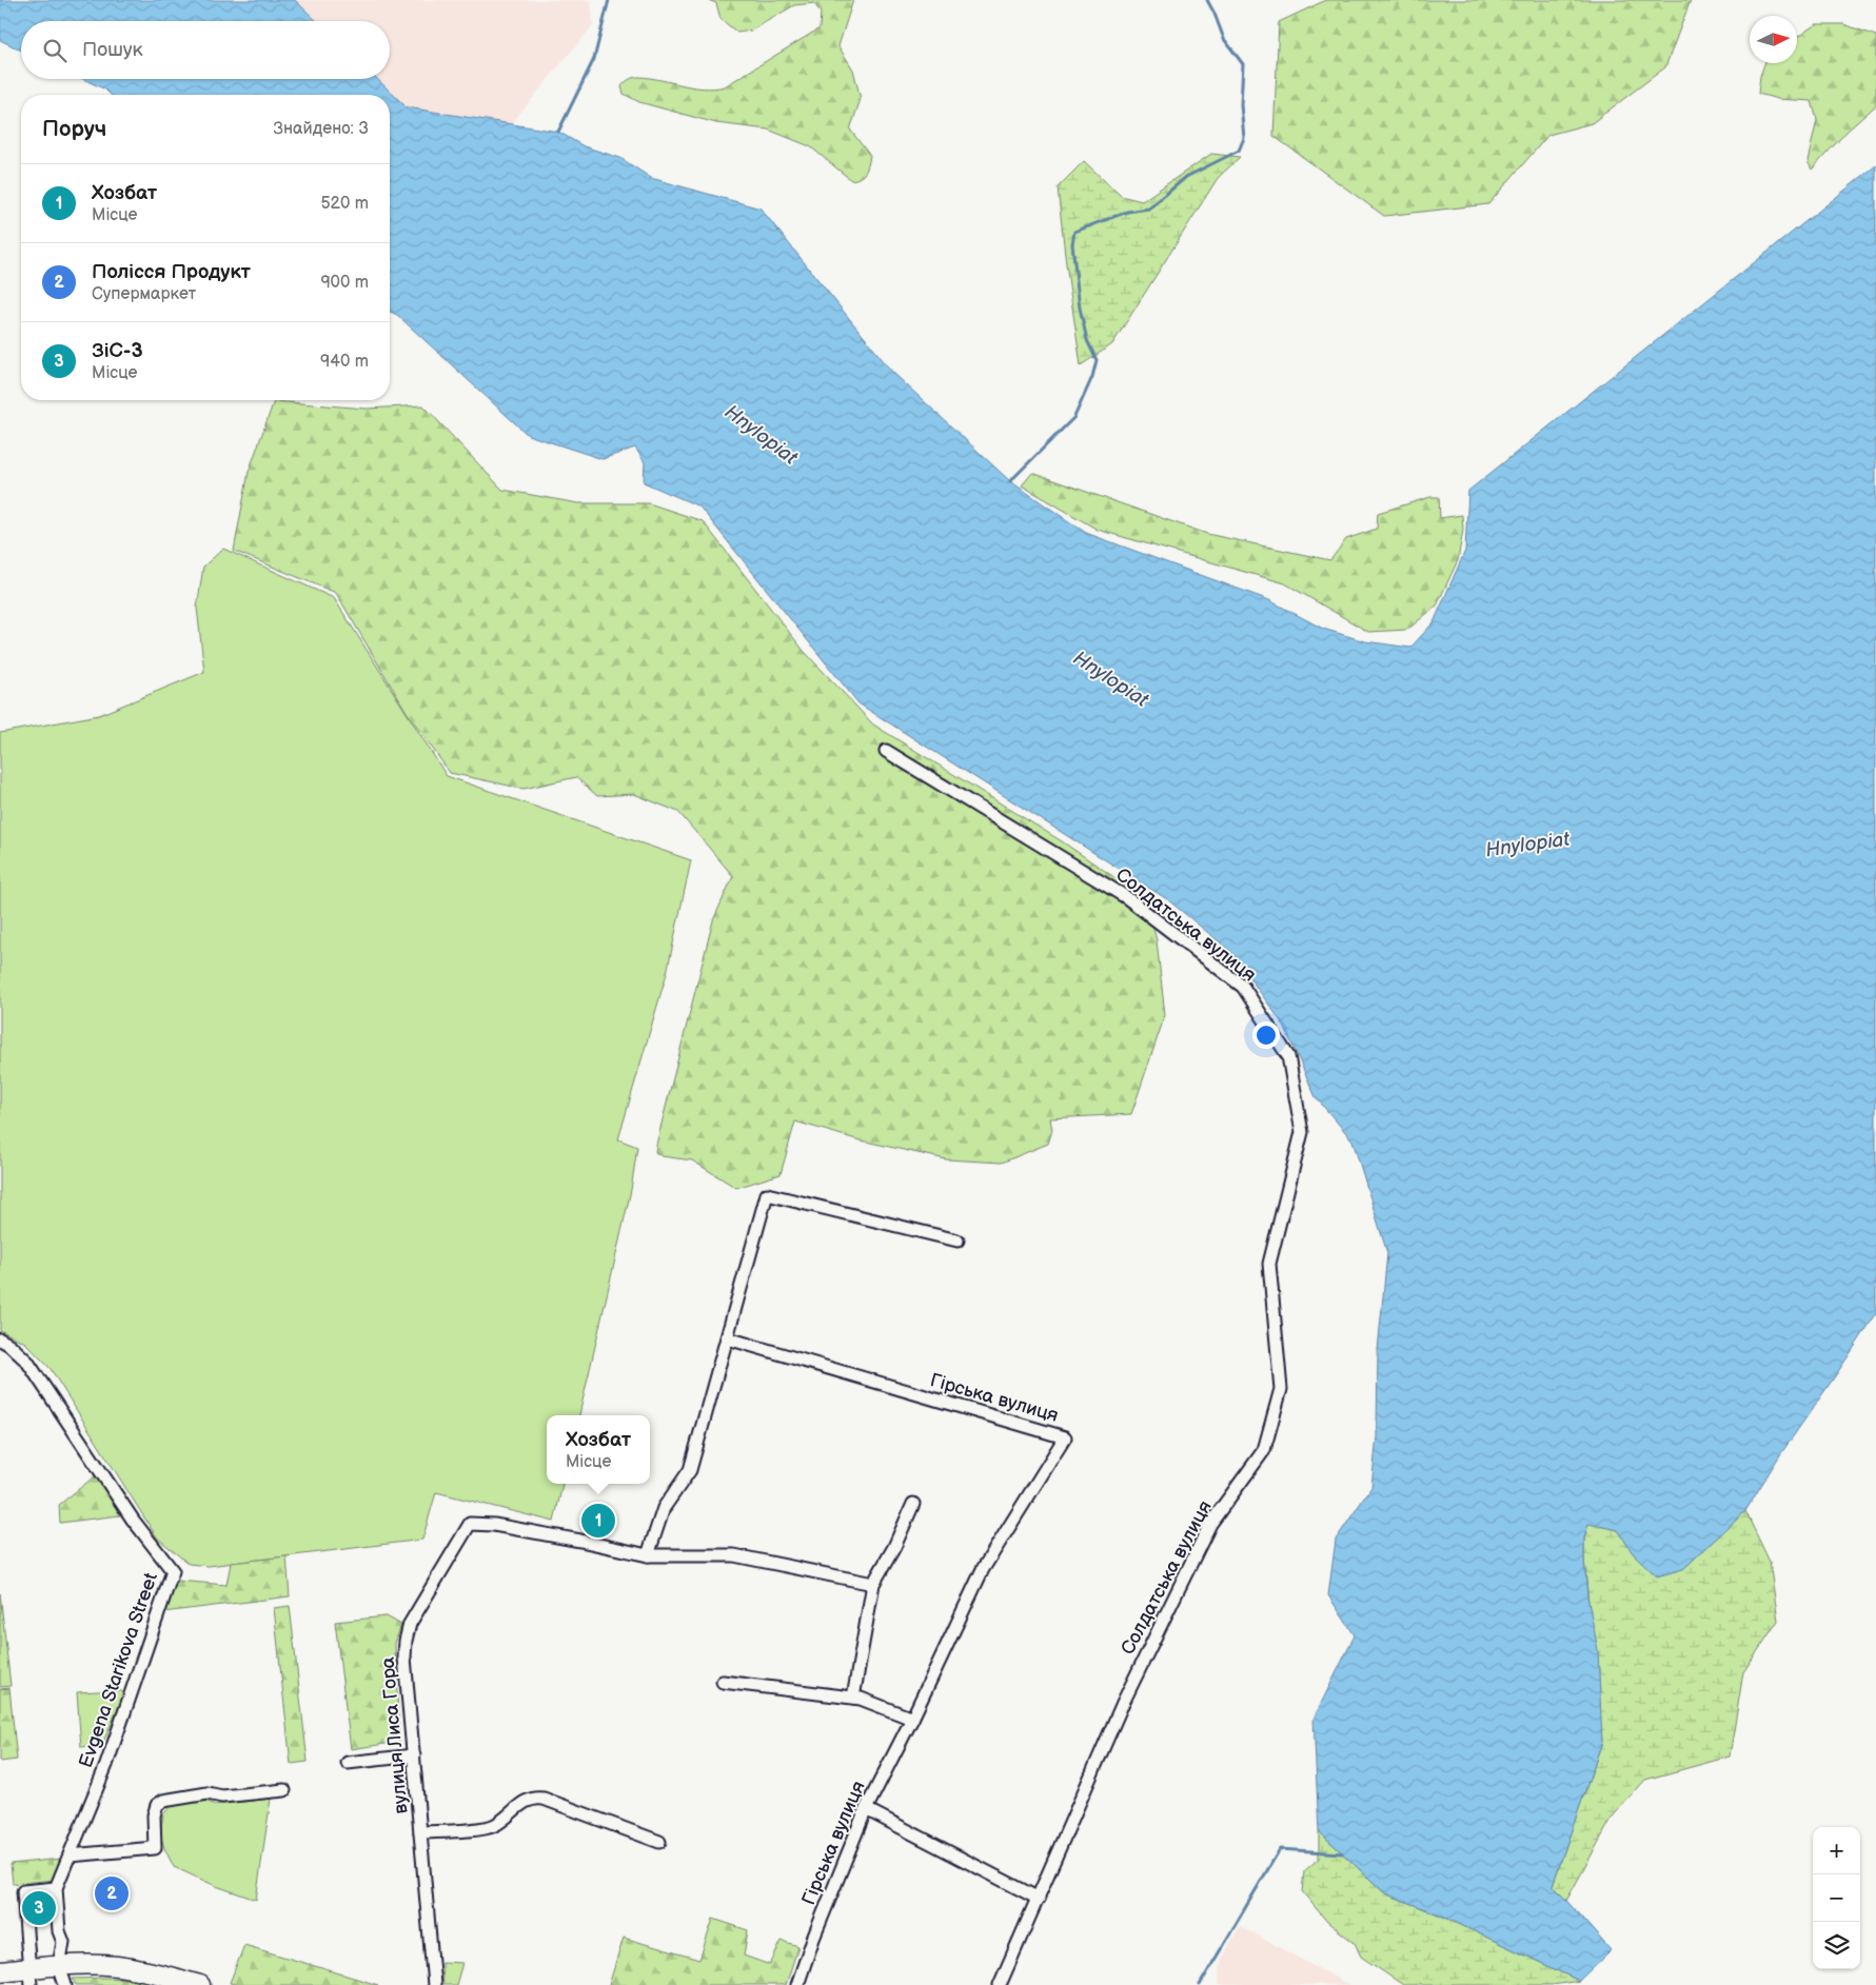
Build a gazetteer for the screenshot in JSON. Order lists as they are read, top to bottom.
{
  "streets": {
    "street": [
      "Солдатська вулиця",
      "Гірська вулиця",
      "Evgena Starikova Street",
      "вулиця Лиса Гора"
    ]
  },
  "water": ["Hnylopiat"],
  "north": "right",
  "page": {
    "search": "Пошук",
    "heading": ["Поруч", "Знайдено: 3"],
    "list": [
      {
        "mark": "1",
        "name": "Хозбат",
        "note": "Місце",
        "value": "520 m"
      },
      {
        "mark": "2",
        "name": "Полісся Продукт",
        "note": "Супермаркет",
        "value": "900 m"
      },
      {
        "mark": "3",
        "name": "ЗіС-3",
        "note": "Місце",
        "value": "940 m"
      }
    ],
    "popup": ["Хозбат", "Місце"],
    "pins": ["1", "2", "3"],
    "map_buttons": ["+", "−"]
  }
}
